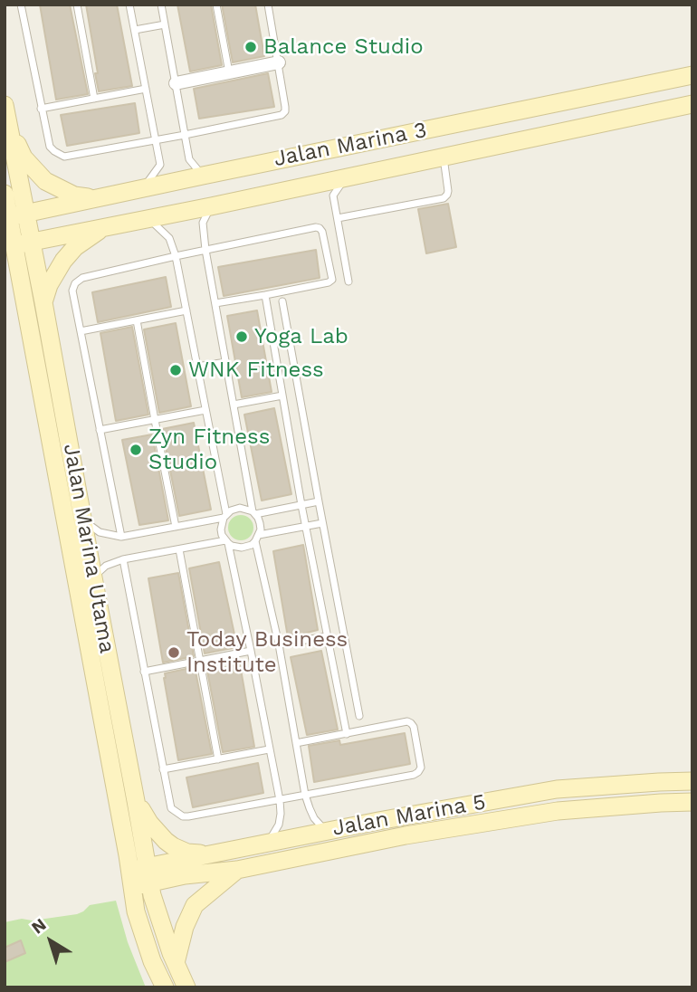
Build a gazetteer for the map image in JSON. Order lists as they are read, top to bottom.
{
  "streets": {
    "street": ["Jalan Marina 3", "Jalan Marina Utama", "Jalan Marina 5"]
  },
  "crossings": [
    ["Jalan Marina 3", "Jalan Marina Utama"],
    ["Jalan Marina Utama", "Jalan Marina 5"]
  ],
  "places": [
    "Balance Studio",
    "Yoga Lab",
    "WNK Fitness",
    "Zyn Fitness Studio",
    "Today Business Institute"
  ],
  "north": "top left"
}
